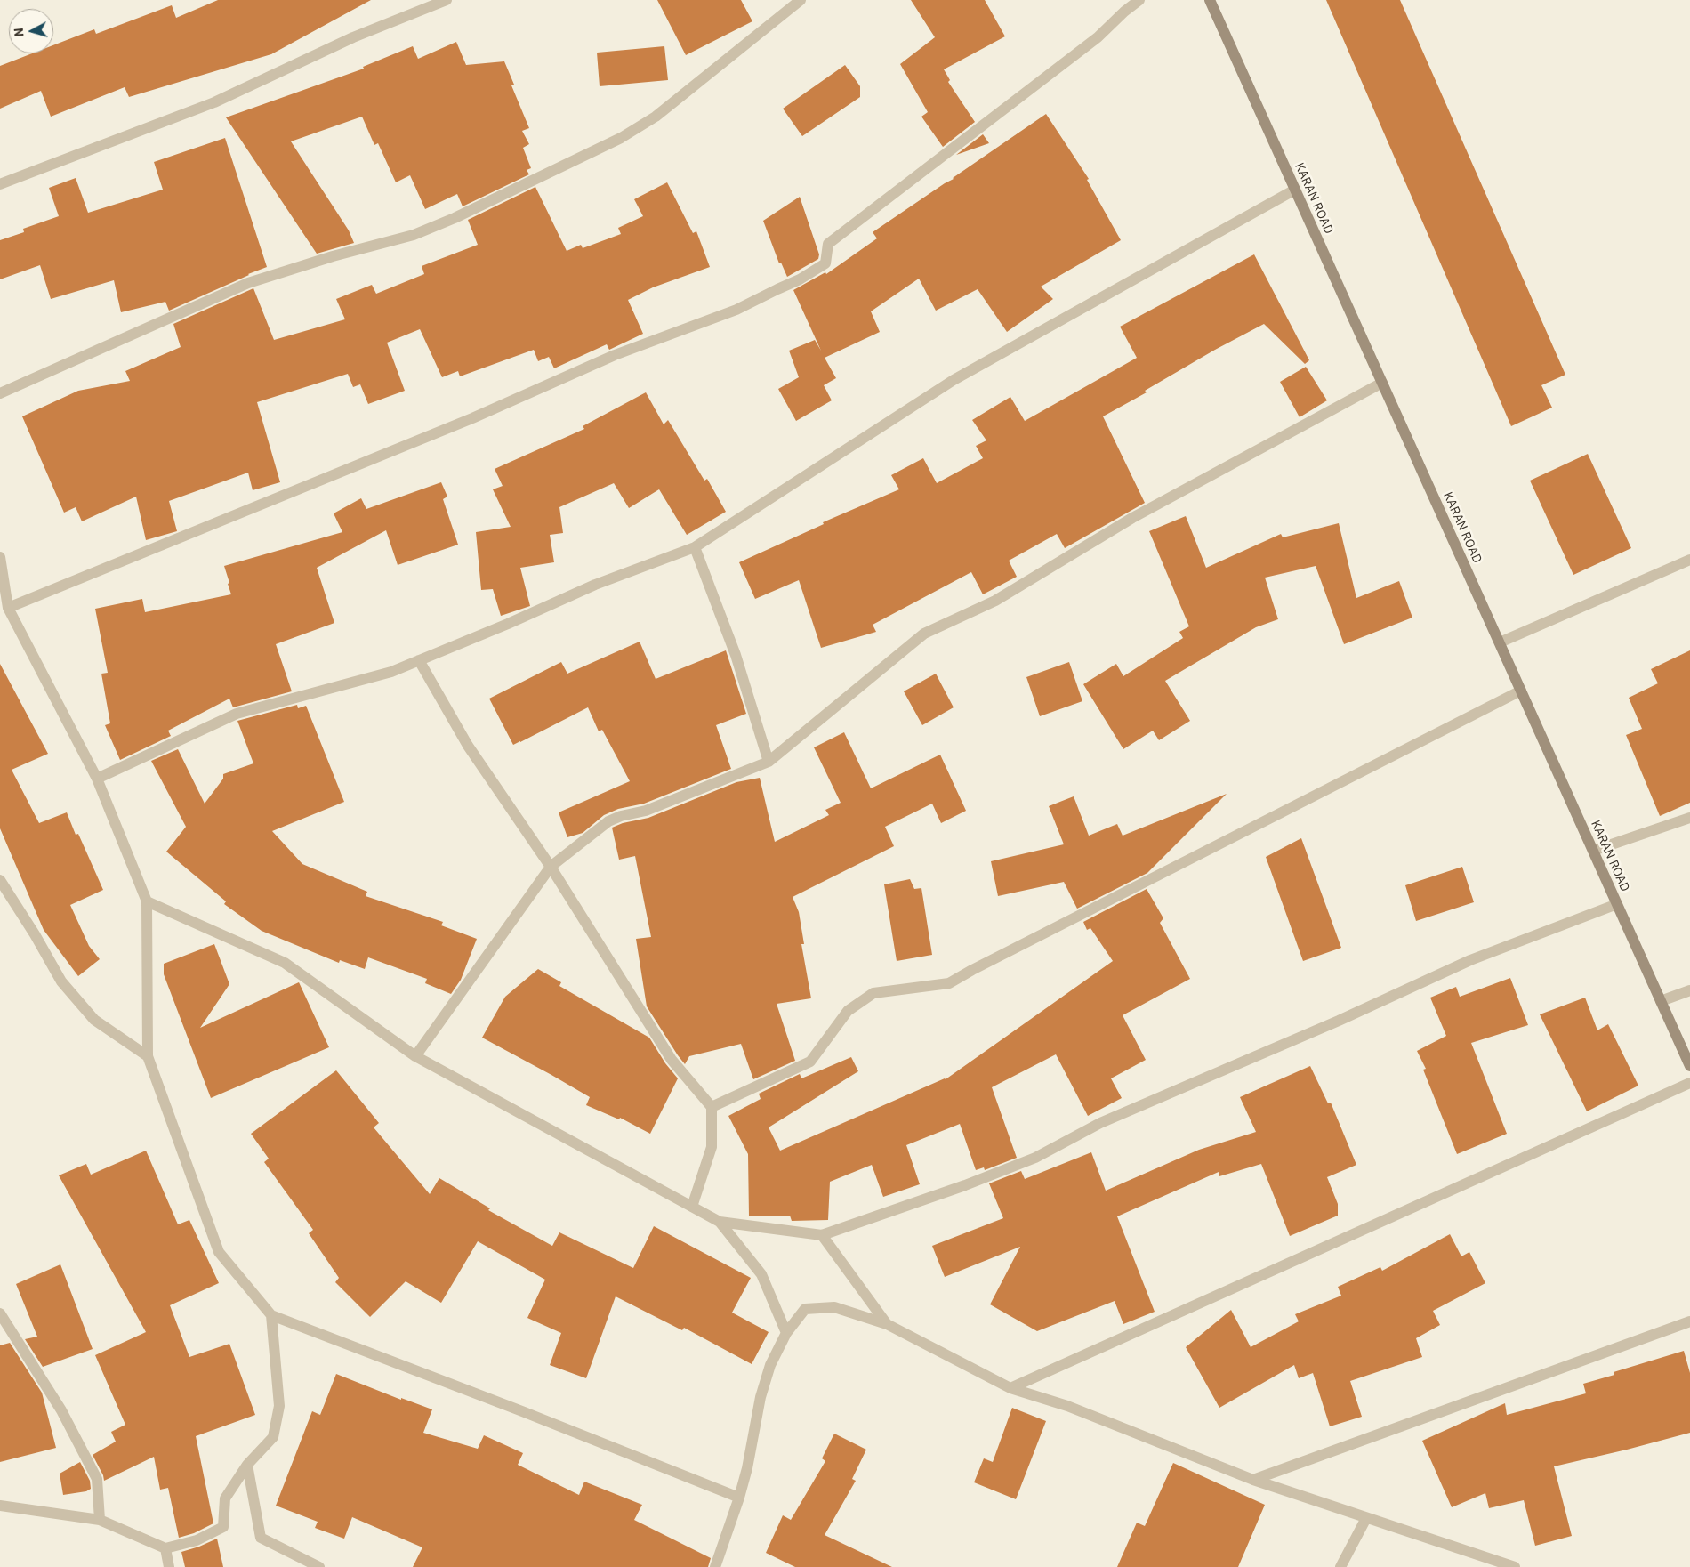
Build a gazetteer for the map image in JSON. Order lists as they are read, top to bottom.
{
  "streets": {
    "street": ["KARAN ROAD"]
  },
  "north": "left"
}
